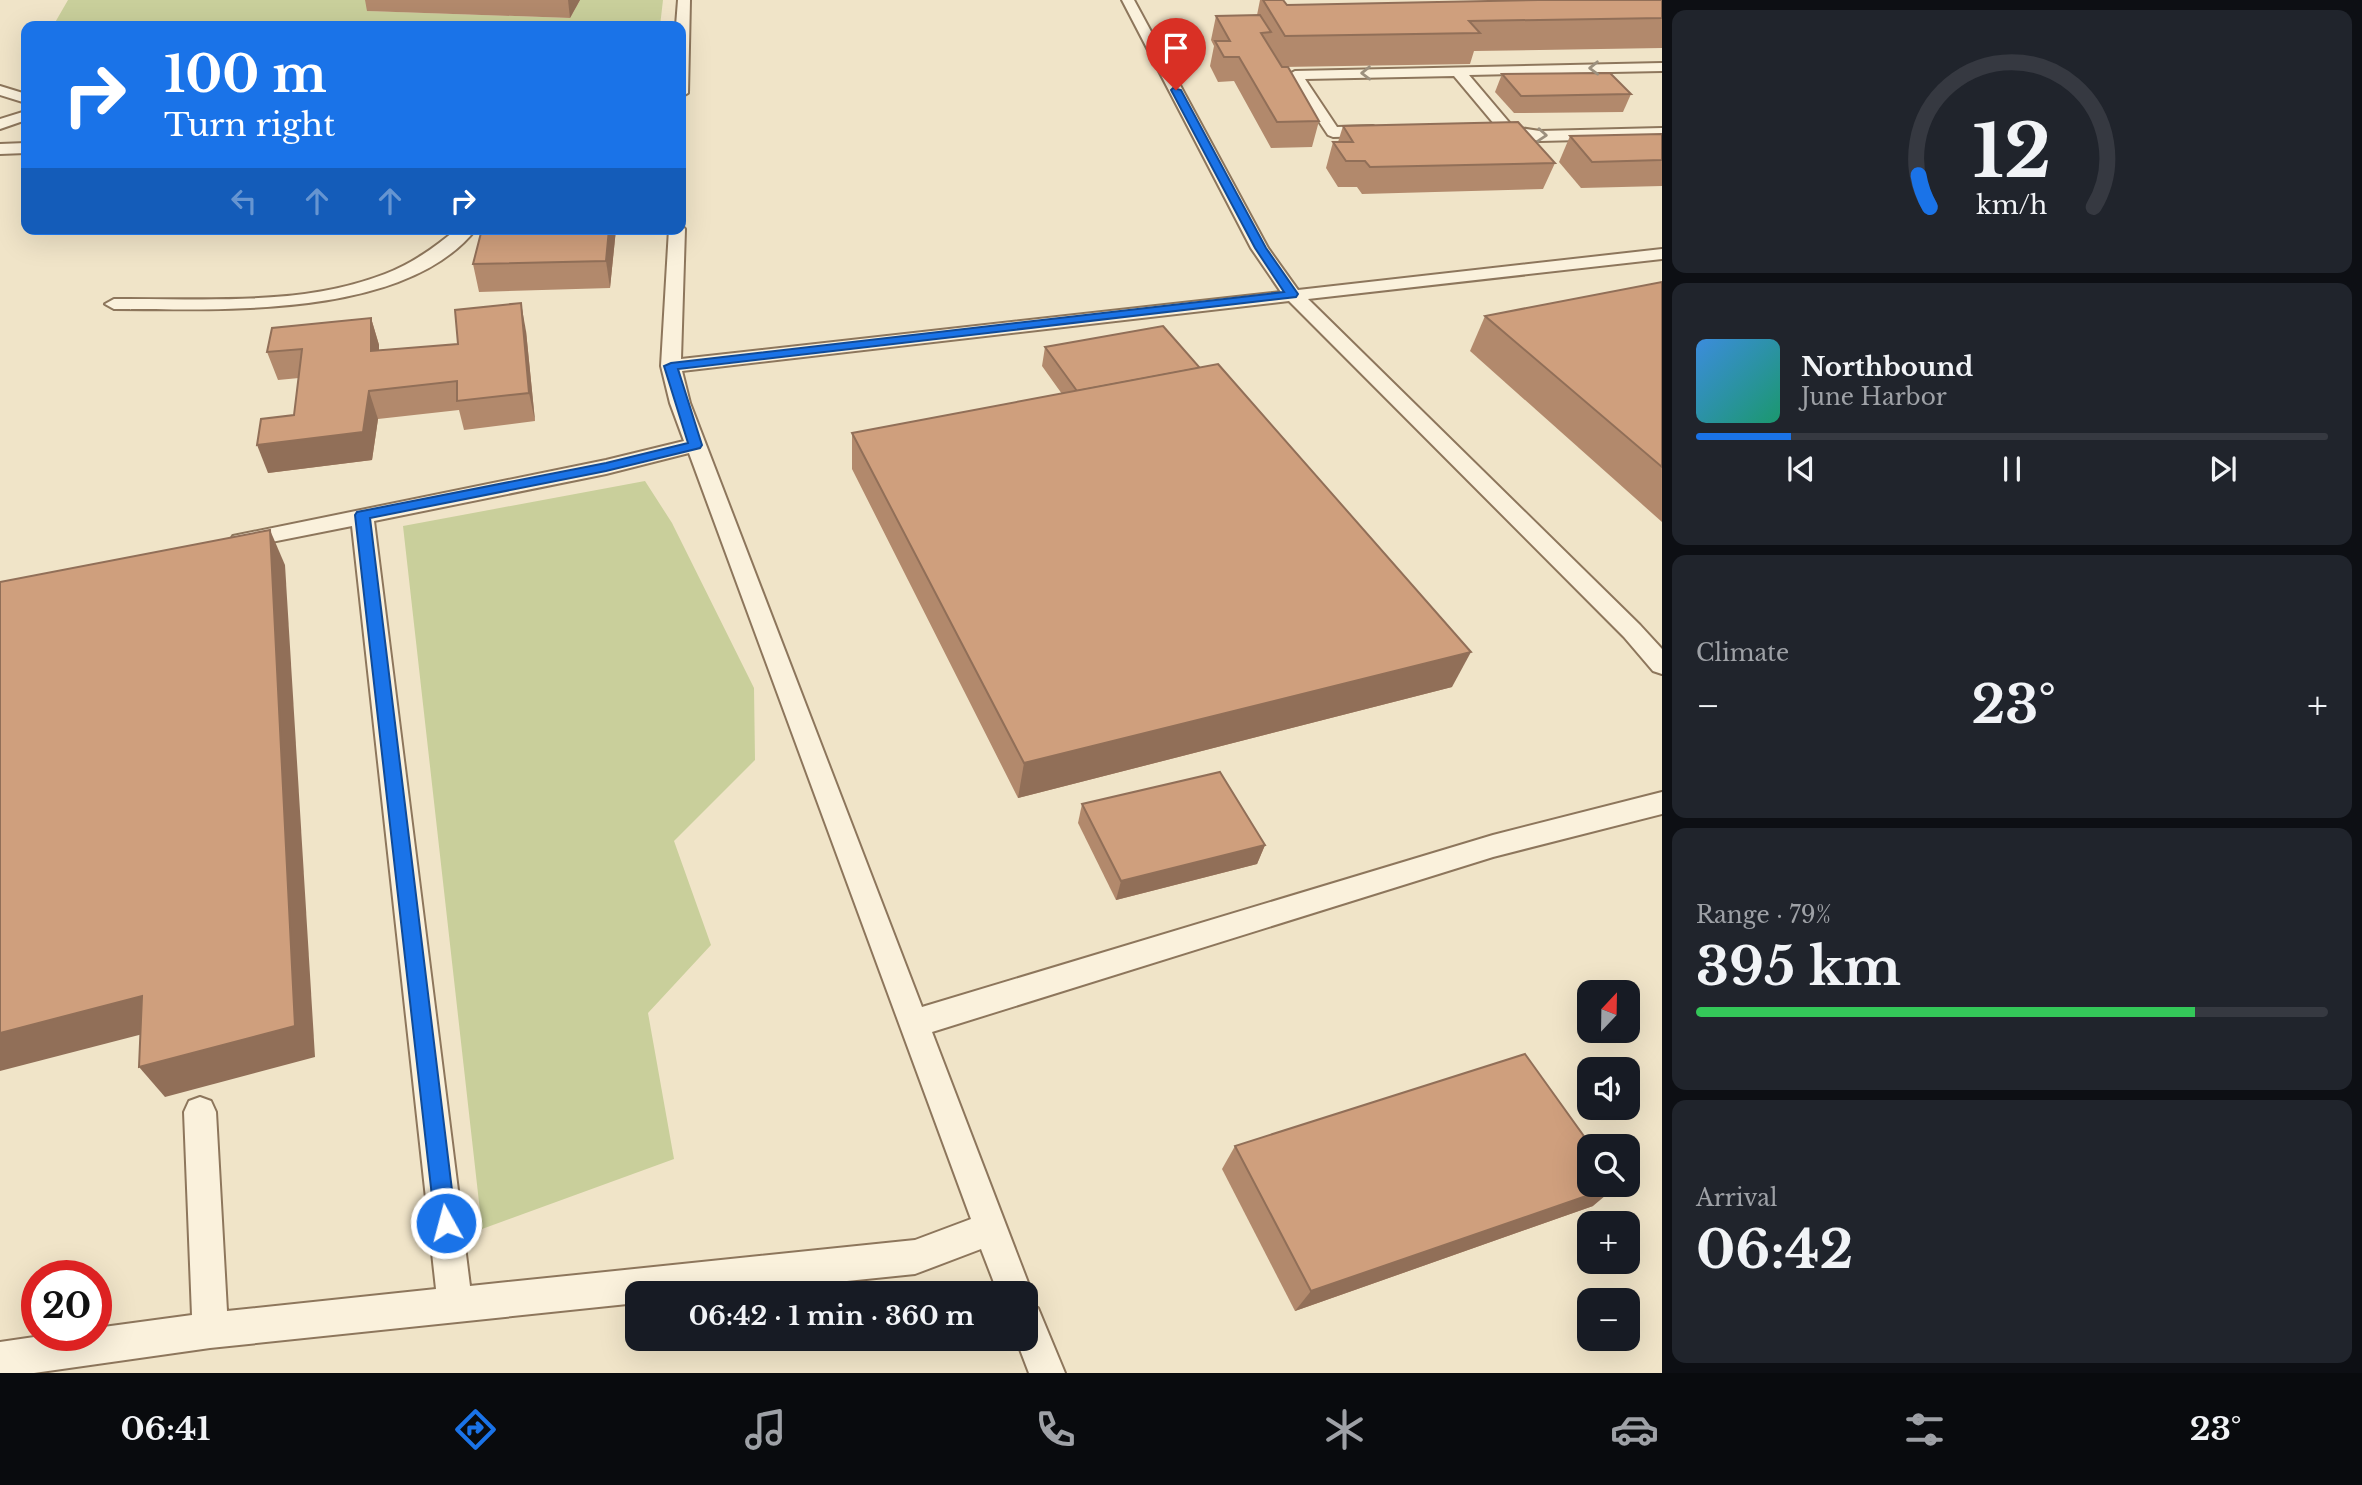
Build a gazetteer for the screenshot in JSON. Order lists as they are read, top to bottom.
{
  "north": "top",
  "page": {
    "turn": ["100 m", "Turn right"],
    "song": ["Northbound", "June Harbor"],
    "tile": [
      "Climate",
      ["Range · 79%", "395 km"],
      ["Arrival", "06:42"]
    ],
    "heat": ["−", "23°", "+"],
    "map_buttons": ["+", "−"],
    "limit": "20",
    "trip": "06:42 · 1 min · 360 m",
    "tabs": ["06:41", "23°"],
    "gauge": ["12", "km/h"]
  }
}
